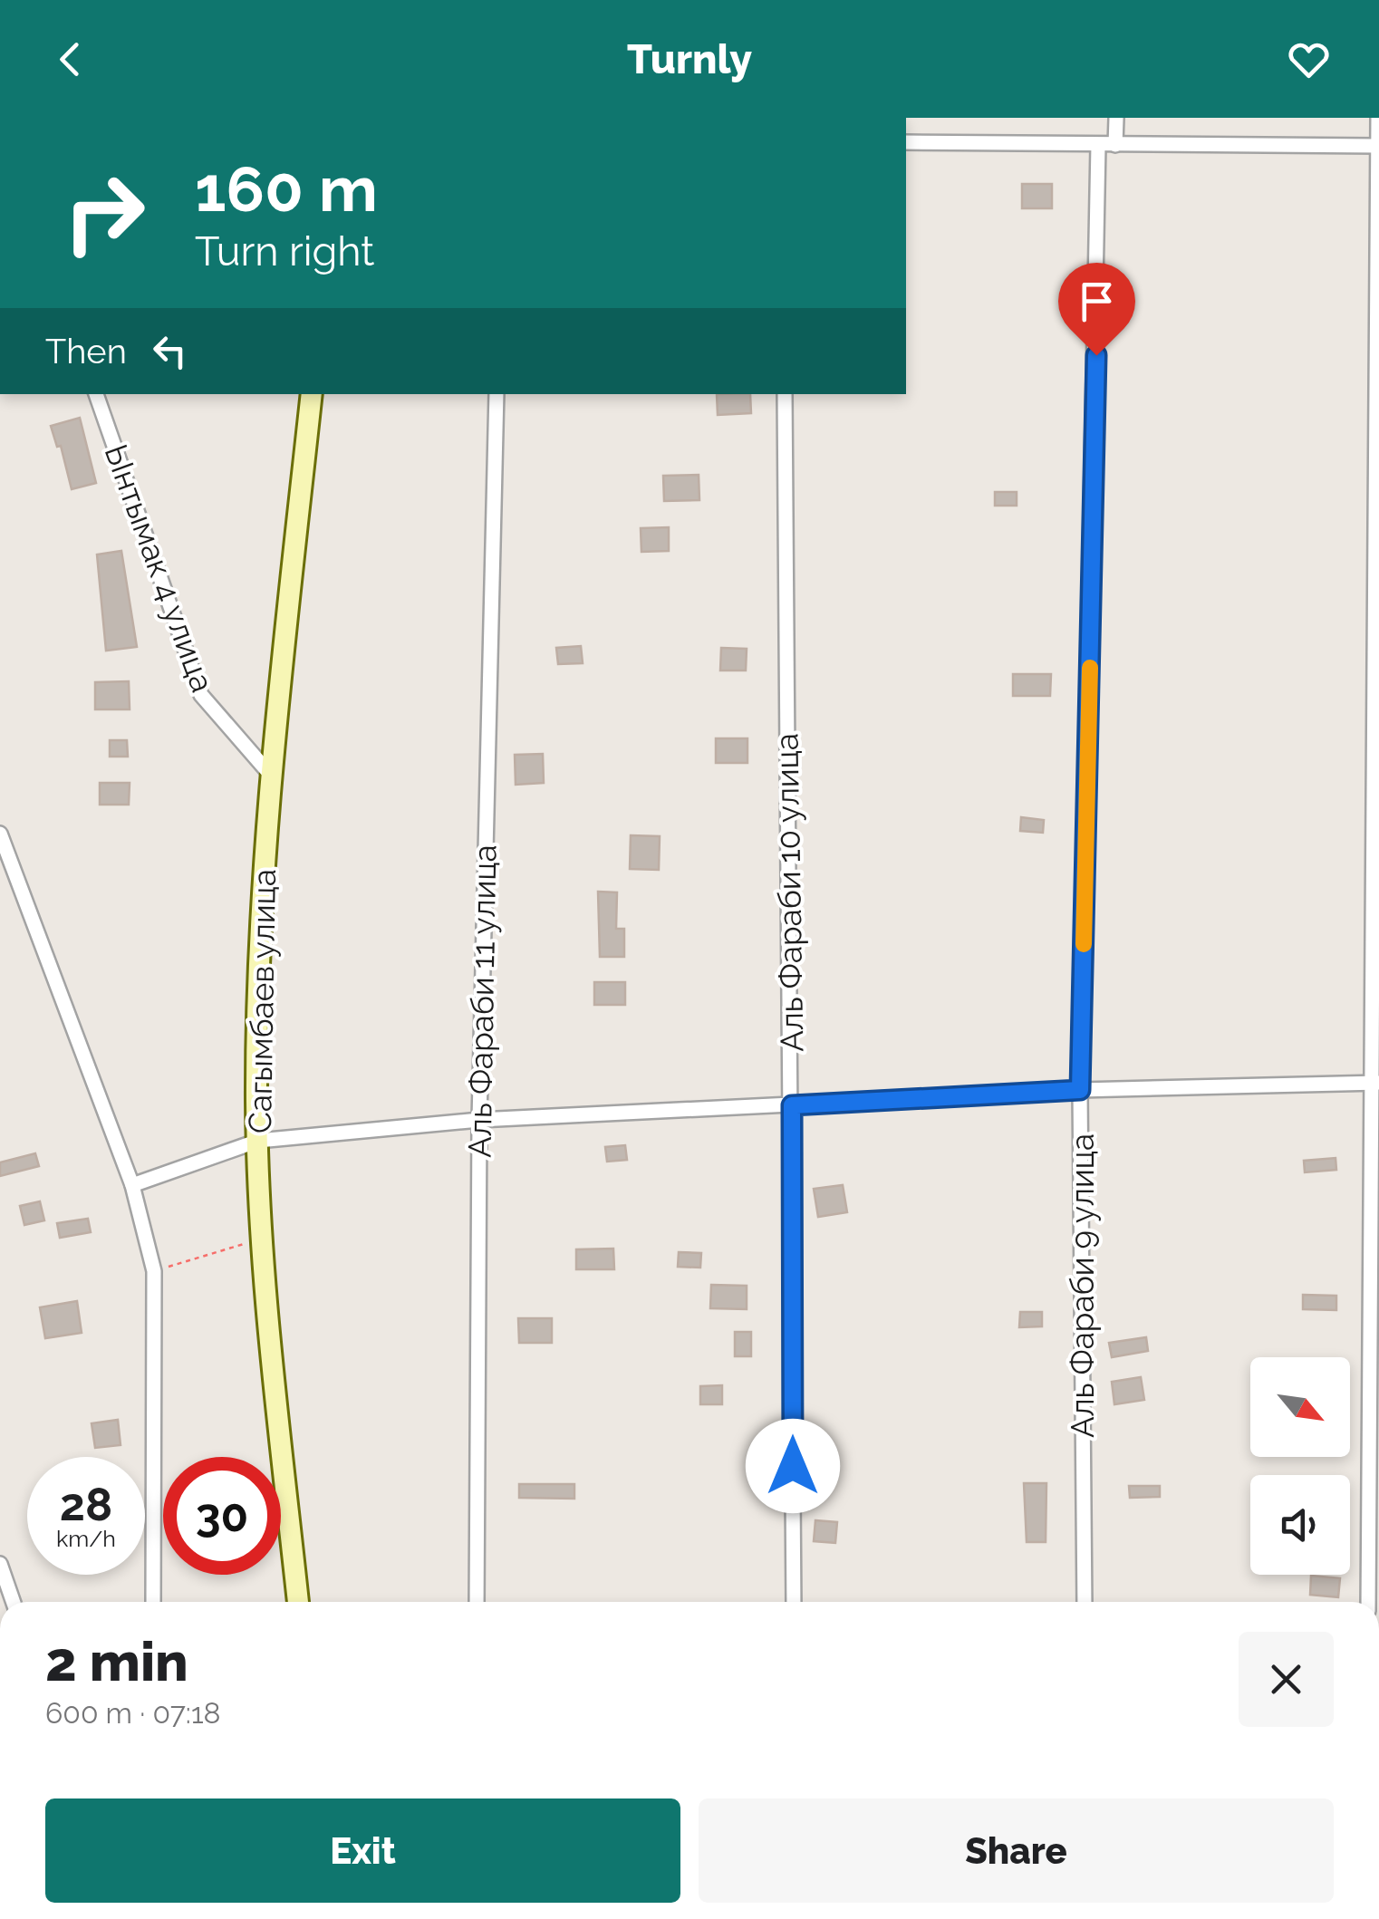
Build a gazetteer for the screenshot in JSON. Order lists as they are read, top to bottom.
{
  "streets": {
    "street": [
      "Ынтымак 4 улица",
      "Аль Фараби 10 улица",
      "Сагымбаев улица",
      "Аль Фараби 11 улица",
      "Аль Фараби 9 улица"
    ]
  },
  "crossings": [
    ["Ынтымак 4 улица", "Сагымбаев улица"]
  ],
  "north": "bottom right",
  "page": {
    "header": "Turnly",
    "turn": ["160 m", "Turn right"],
    "then": "Then",
    "speed": "28 km/h",
    "limit": "30",
    "heading": ["2 min", "600 m · 07:18"],
    "buttons": ["Exit", "Share"]
  }
}
